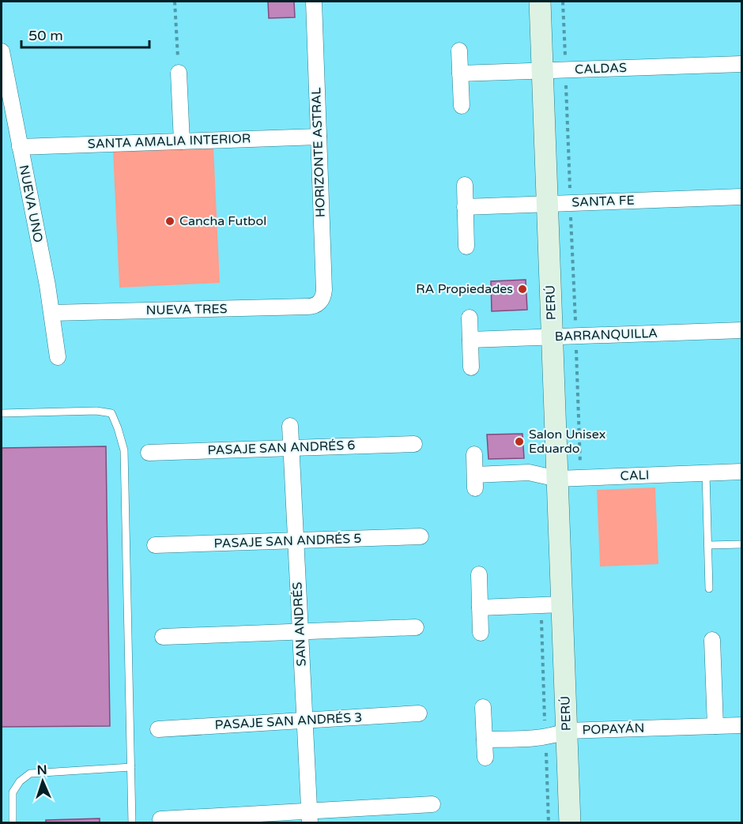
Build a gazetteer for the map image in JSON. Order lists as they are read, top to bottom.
{
  "streets": {
    "street": [
      "CALDAS",
      "SANTA AMALIA INTERIOR",
      "HORIZONTE ASTRAL",
      "SANTA FE",
      "NUEVA UNO",
      "PERÚ",
      "NUEVA TRES",
      "BARRANQUILLA",
      "PASAJE SAN ANDRÉS 6",
      "CALI",
      "PASAJE SAN ANDRÉS 5",
      "SAN ANDRÉS",
      "PASAJE SAN ANDRÉS 3",
      "POPAYÁN"
    ]
  },
  "crossings": [
    ["CALDAS", "PERÚ"],
    ["SANTA AMALIA INTERIOR", "HORIZONTE ASTRAL"],
    ["SANTA AMALIA INTERIOR", "NUEVA UNO"],
    ["HORIZONTE ASTRAL", "NUEVA TRES"],
    ["SANTA FE", "PERÚ"],
    ["NUEVA UNO", "NUEVA TRES"],
    ["PERÚ", "BARRANQUILLA"],
    ["PERÚ", "CALI"],
    ["PERÚ", "POPAYÁN"],
    ["PASAJE SAN ANDRÉS 6", "SAN ANDRÉS"],
    ["PASAJE SAN ANDRÉS 5", "SAN ANDRÉS"],
    ["SAN ANDRÉS", "PASAJE SAN ANDRÉS 3"]
  ],
  "places": ["Cancha Futbol", "RA Propiedades", "Salon Unisex Eduardo"],
  "scale_bar": "50 m",
  "north": "top"
}
